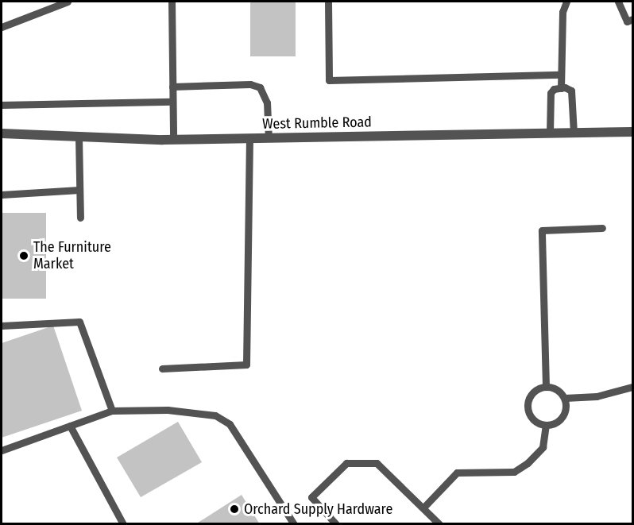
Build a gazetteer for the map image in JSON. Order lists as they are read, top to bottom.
{
  "streets": {
    "street": ["West Rumble Road"]
  },
  "places": ["The Furniture Market", "Orchard Supply Hardware"]
}
